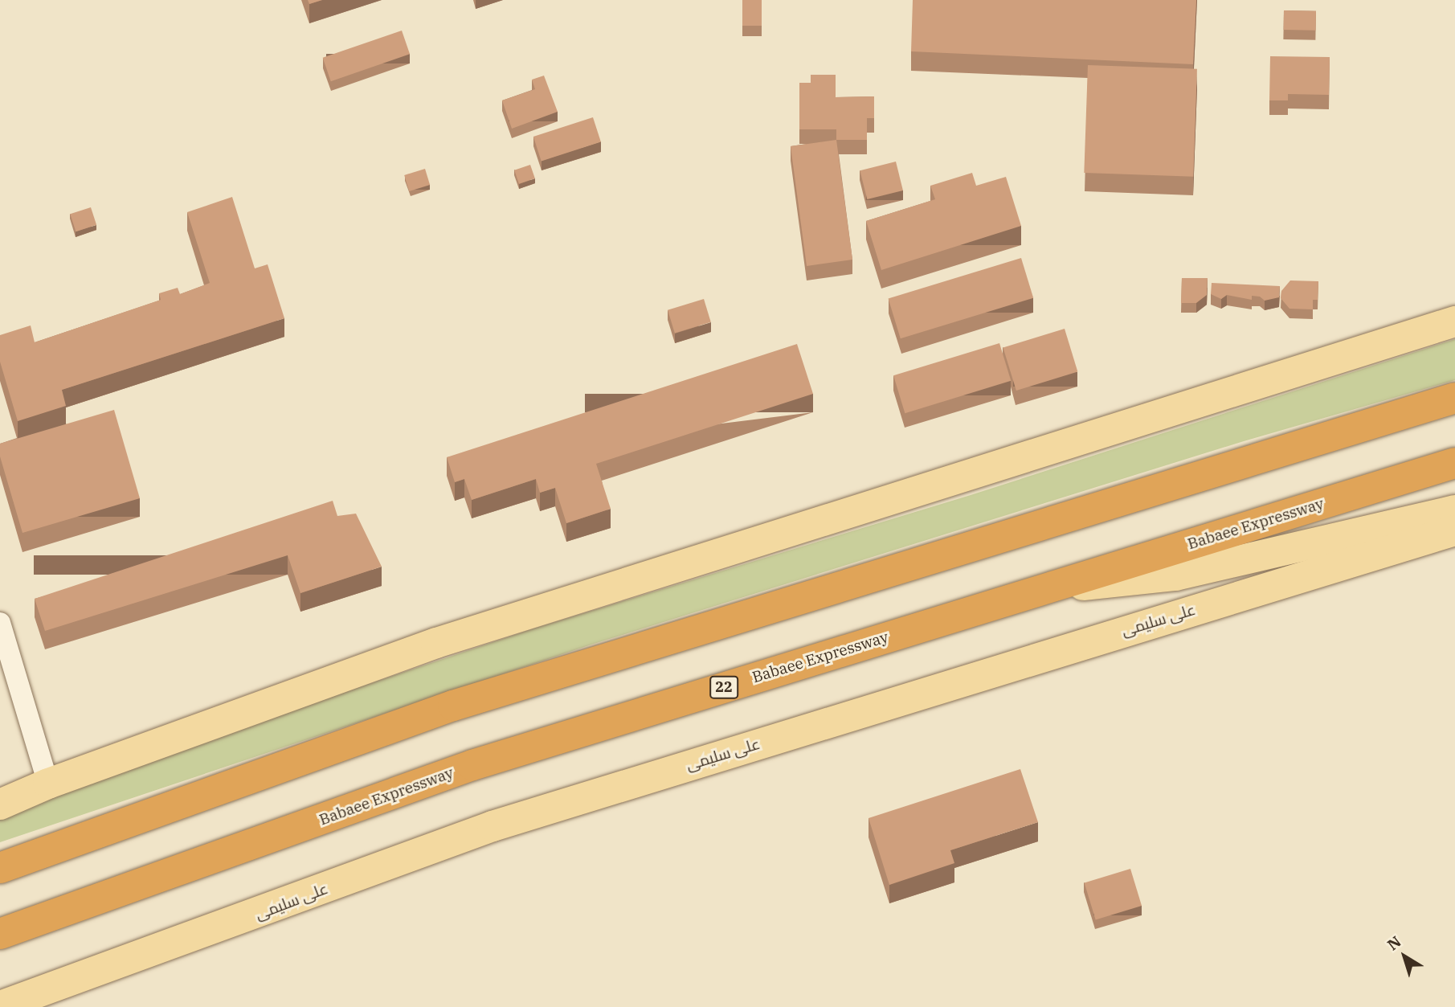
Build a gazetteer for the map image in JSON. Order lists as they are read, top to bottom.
{
  "streets": {
    "highway": ["Babaee Expressway", "22"],
    "main road": ["علی سلیمی"]
  },
  "north": "top left"
}
